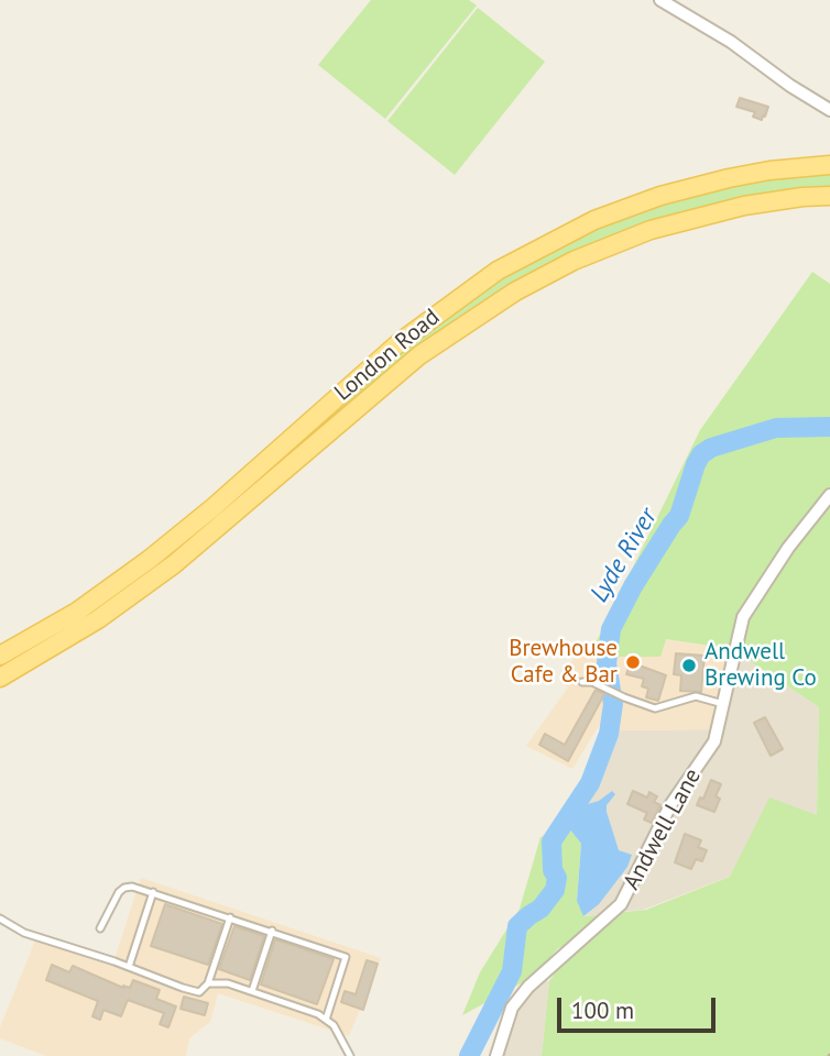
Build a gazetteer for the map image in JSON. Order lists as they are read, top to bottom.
{
  "streets": {
    "main road": ["London Road"],
    "street": ["Andwell Lane"]
  },
  "water": ["Lyde River"],
  "places": ["Brewhouse Cafe & Bar", "Andwell Brewing Co"],
  "scale_bar": "100 m"
}
